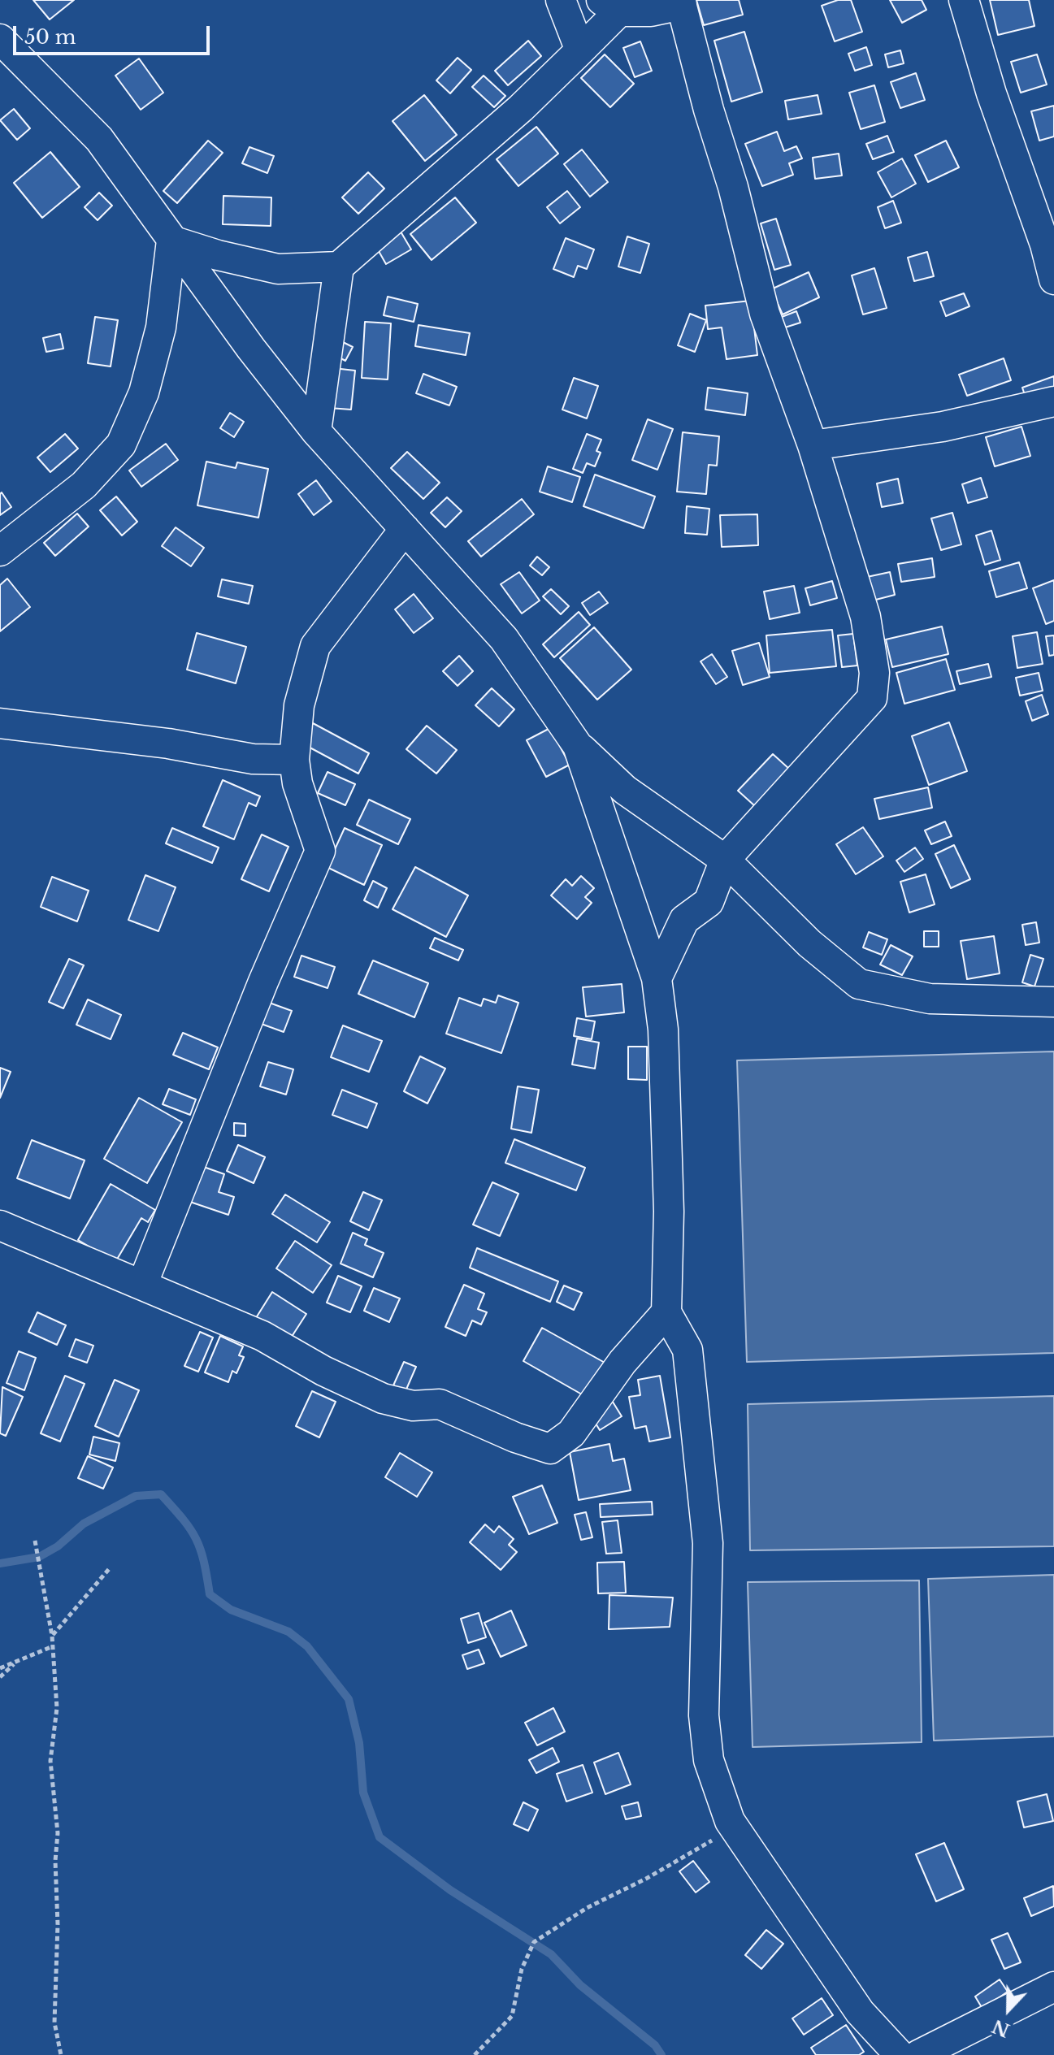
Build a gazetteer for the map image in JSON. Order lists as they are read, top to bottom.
{
  "scale_bar": "50 m",
  "north": "bottom"
}
